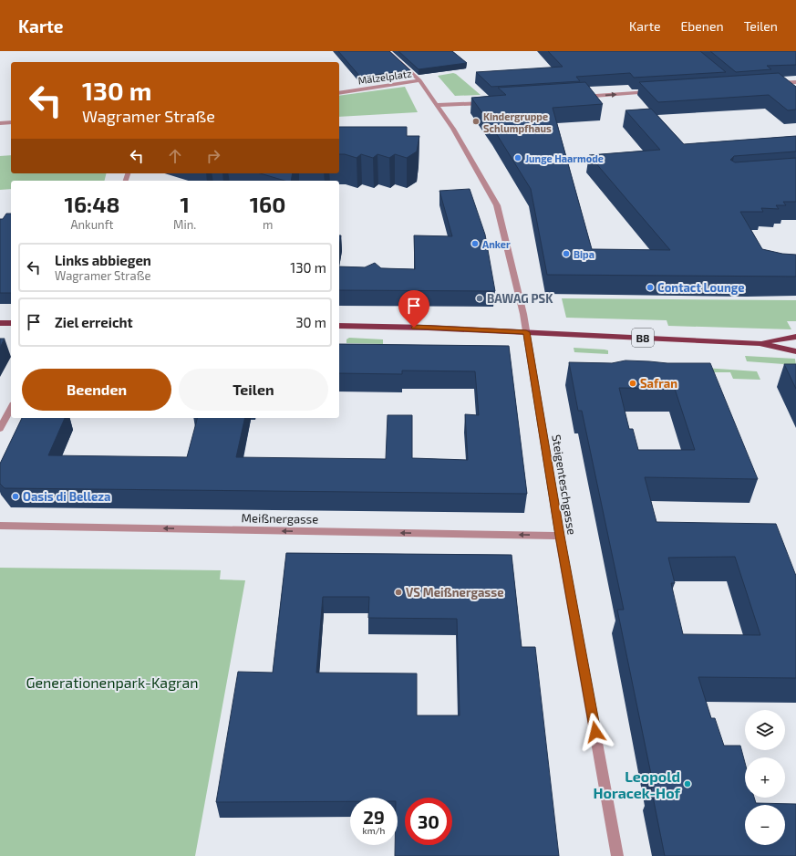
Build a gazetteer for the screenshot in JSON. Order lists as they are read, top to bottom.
{
  "streets": {
    "main road": ["B8"],
    "street": ["Mälzelplatz", "Steigenteschgasse", "Meißnergasse"]
  },
  "crossings": [
    ["Mälzelplatz", "Steigenteschgasse"],
    ["B8", "Steigenteschgasse"],
    ["Steigenteschgasse", "Meißnergasse"]
  ],
  "one_way": ["Meißnergasse"],
  "parks": ["Generationenpark-Kagran"],
  "places": [
    "Kindergruppe Schlumpfhaus",
    "Junge Haarmode",
    "Anker",
    "Bipa",
    "Contact Lounge",
    "BAWAG PSK",
    "Safran",
    "Oasis di Belleza",
    "VS Meißnergasse",
    "Leopold Horacek-Hof"
  ],
  "page": {
    "header": "Karte",
    "nav": ["Karte", "Ebenen", "Teilen"],
    "turn": ["130 m", "Wagramer Straße"],
    "eta": [
      "16:48",
      "Ankunft",
      "1",
      "Min.",
      "160",
      "m"
    ],
    "list": [
      {
        "name": "Links abbiegen",
        "note": "Wagramer Straße",
        "value": "130 m"
      },
      {
        "name": "Ziel erreicht",
        "value": "30 m"
      }
    ],
    "buttons": ["Beenden", "Teilen"],
    "map_buttons": ["+", "−"],
    "speed": "29 km/h",
    "limit": "30"
  }
}
